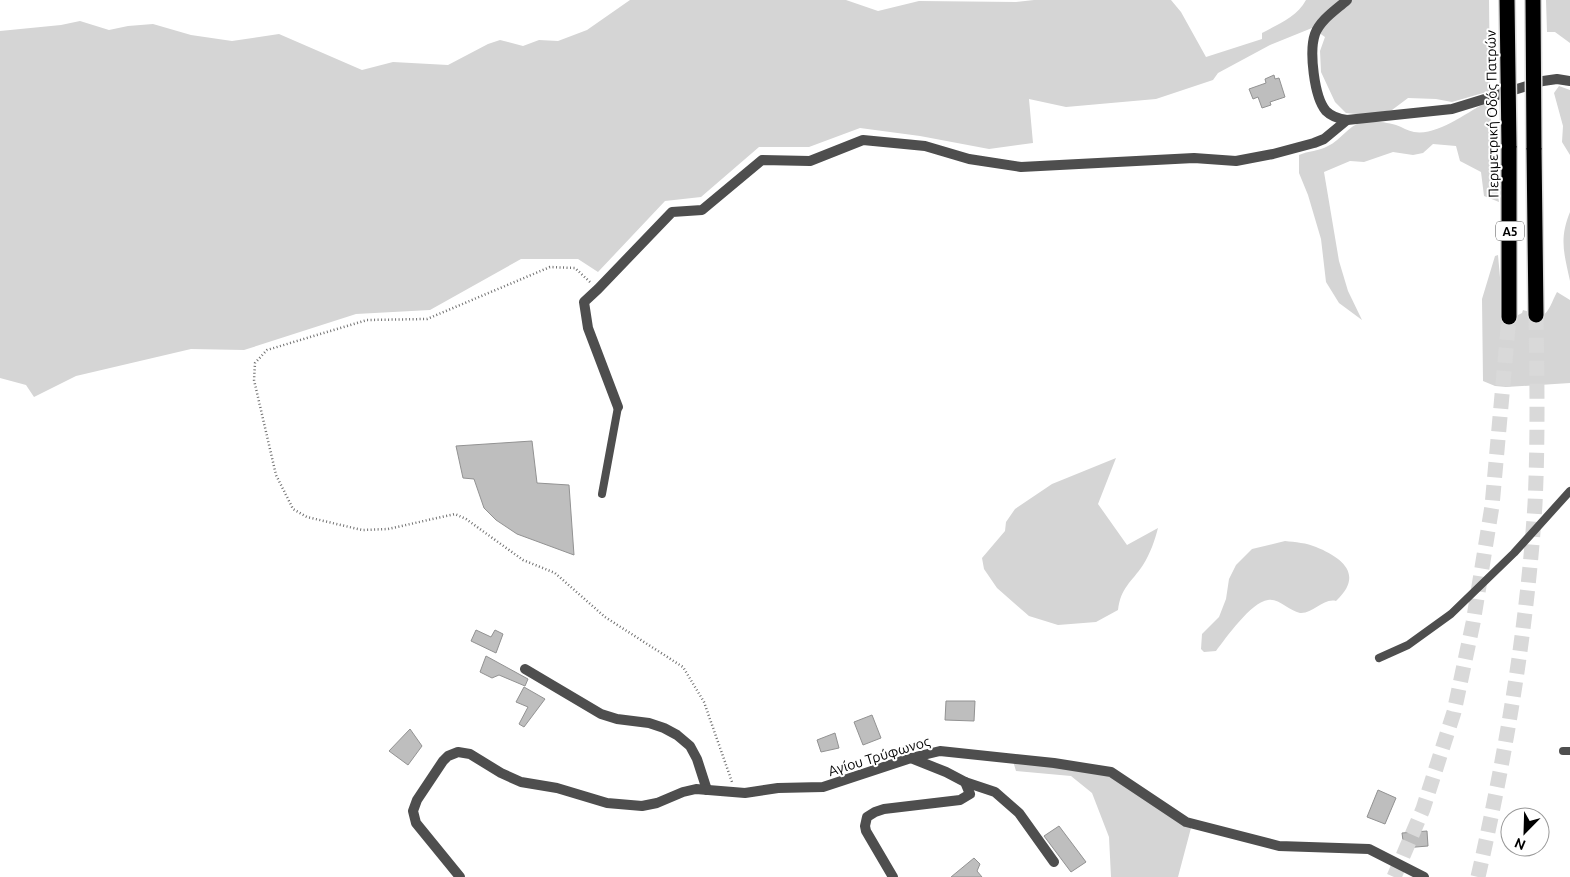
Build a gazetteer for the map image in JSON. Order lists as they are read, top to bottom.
{
  "streets": {
    "highway": ["Περιμετρική Οδός Πατρών", "Α5"],
    "street": ["Αγίου Τρύφωνος"]
  },
  "north": "bottom left"
}
